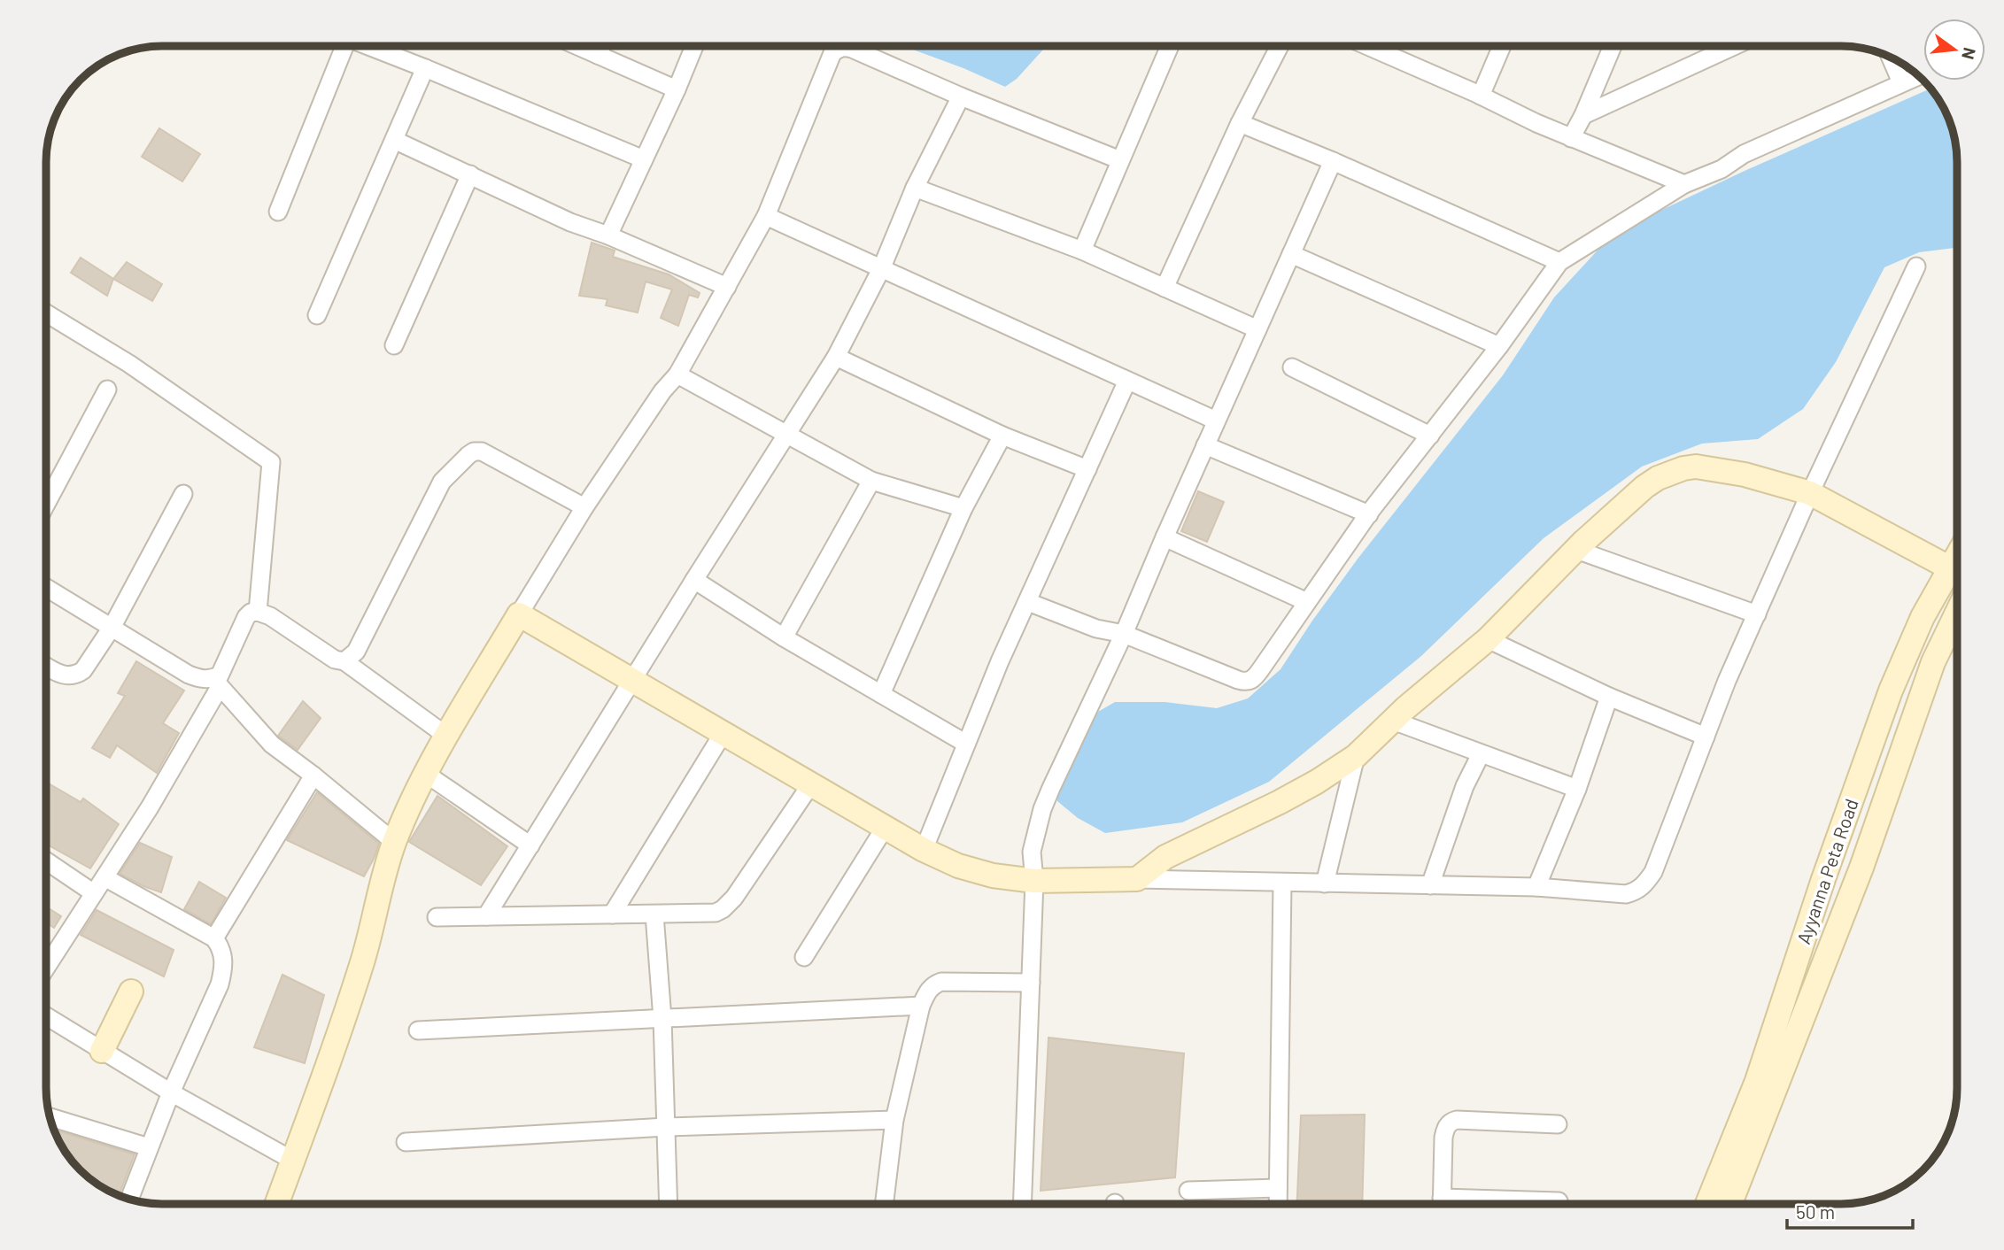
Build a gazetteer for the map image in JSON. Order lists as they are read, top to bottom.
{
  "streets": {
    "street": ["Ayyanna Peta Road"]
  },
  "scale_bar": "50 m",
  "north": "right"
}
